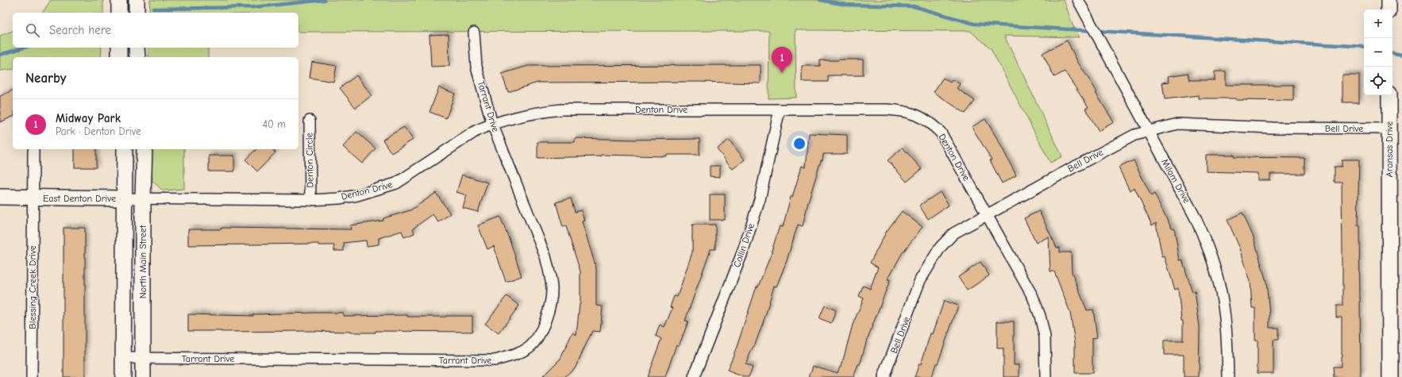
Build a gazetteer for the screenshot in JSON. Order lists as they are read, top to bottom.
{
  "streets": {
    "main road": ["Aransas Drive", "East Denton Drive", "North Main Street"],
    "street": [
      "Tarrant Drive",
      "Denton Drive",
      "Bell Drive",
      "Denton Circle",
      "Milam Drive",
      "Collin Drive",
      "Blessing Creek Drive"
    ]
  },
  "crossings": [
    ["Tarrant Drive", "Denton Drive"],
    ["Tarrant Drive", "North Main Street"],
    ["Denton Drive", "Bell Drive"],
    ["Denton Drive", "Denton Circle"],
    ["Denton Drive", "East Denton Drive"],
    ["Denton Drive", "Collin Drive"],
    ["Denton Drive", "North Main Street"],
    ["Bell Drive", "Aransas Drive"],
    ["Bell Drive", "Milam Drive"],
    ["East Denton Drive", "North Main Street"],
    ["East Denton Drive", "Blessing Creek Drive"]
  ],
  "page": {
    "map_buttons": ["+", "−"],
    "search": "Search here",
    "pins": "1",
    "heading": "Nearby",
    "list": [
      {
        "mark": "1",
        "name": "Midway Park",
        "note": "Park · Denton Drive",
        "value": "40 m"
      }
    ]
  }
}
